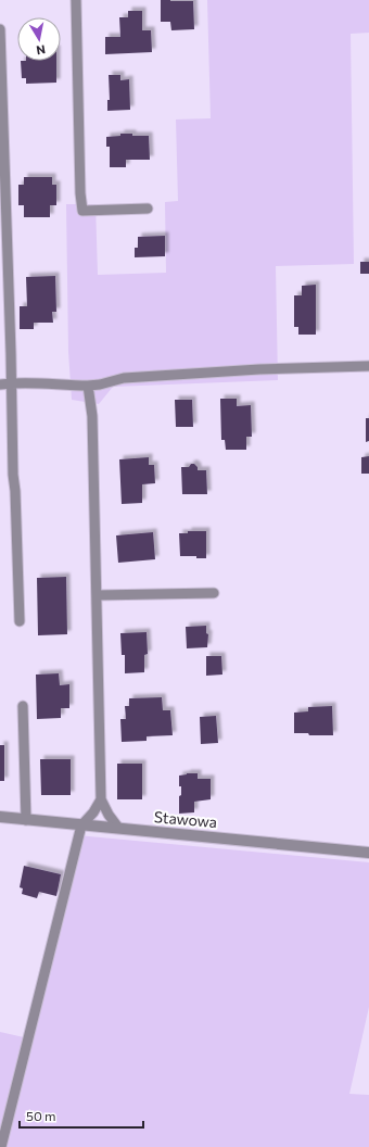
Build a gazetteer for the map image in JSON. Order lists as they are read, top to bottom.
{
  "streets": {
    "street": ["Stawowa"]
  },
  "scale_bar": "50 m",
  "north": "bottom"
}
